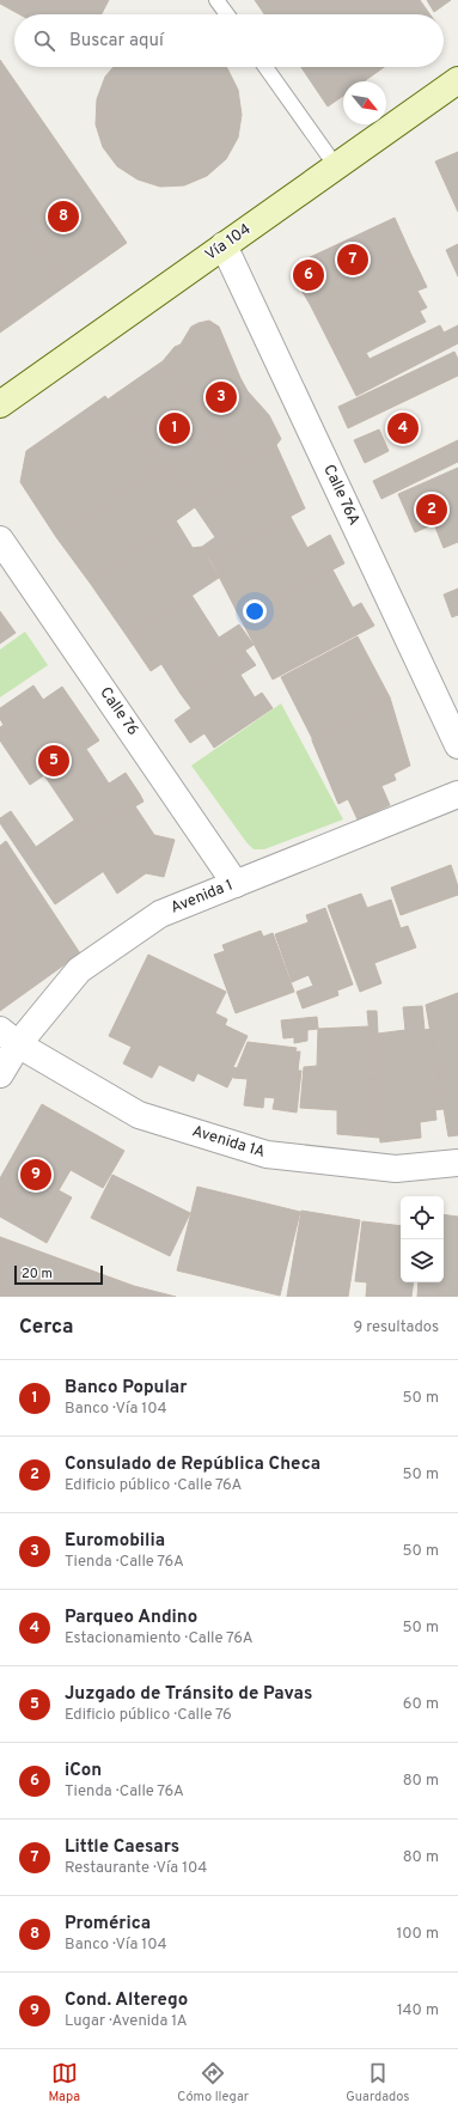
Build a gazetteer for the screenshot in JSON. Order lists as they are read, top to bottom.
{
  "streets": {
    "main road": ["Vía 104"],
    "street": [
      "Calle 76A",
      "Calle 76",
      "Avenida 1",
      "Avenida 1A"
    ]
  },
  "crossings": [
    ["Vía 104", "Calle 76A"],
    ["Calle 76", "Avenida 1"],
    ["Avenida 1", "Avenida 1A"]
  ],
  "scale_bar": "20 m",
  "north": "bottom right",
  "page": {
    "search": "Buscar aquí",
    "pins": [
      "8",
      "7",
      "6",
      "3",
      "1",
      "4",
      "2",
      "5",
      "9"
    ],
    "scale": "20 m",
    "heading": ["Cerca", "9 resultados"],
    "list": [
      {
        "mark": "1",
        "name": "Banco Popular",
        "note": "Banco · Vía 104",
        "value": "50 m"
      },
      {
        "mark": "2",
        "name": "Consulado de República Checa",
        "note": "Edificio público · Calle 76A",
        "value": "50 m"
      },
      {
        "mark": "3",
        "name": "Euromobilia",
        "note": "Tienda · Calle 76A",
        "value": "50 m"
      },
      {
        "mark": "4",
        "name": "Parqueo Andino",
        "note": "Estacionamiento · Calle 76A",
        "value": "50 m"
      },
      {
        "mark": "5",
        "name": "Juzgado de Tránsito de Pavas",
        "note": "Edificio público · Calle 76",
        "value": "60 m"
      },
      {
        "mark": "6",
        "name": "iCon",
        "note": "Tienda · Calle 76A",
        "value": "80 m"
      },
      {
        "mark": "7",
        "name": "Little Caesars",
        "note": "Restaurante · Vía 104",
        "value": "80 m"
      },
      {
        "mark": "8",
        "name": "Promérica",
        "note": "Banco · Vía 104",
        "value": "100 m"
      },
      {
        "mark": "9",
        "name": "Cond. Alterego",
        "note": "Lugar · Avenida 1A",
        "value": "140 m"
      }
    ],
    "nav": ["Mapa", "Cómo llegar", "Guardados"]
  }
}
